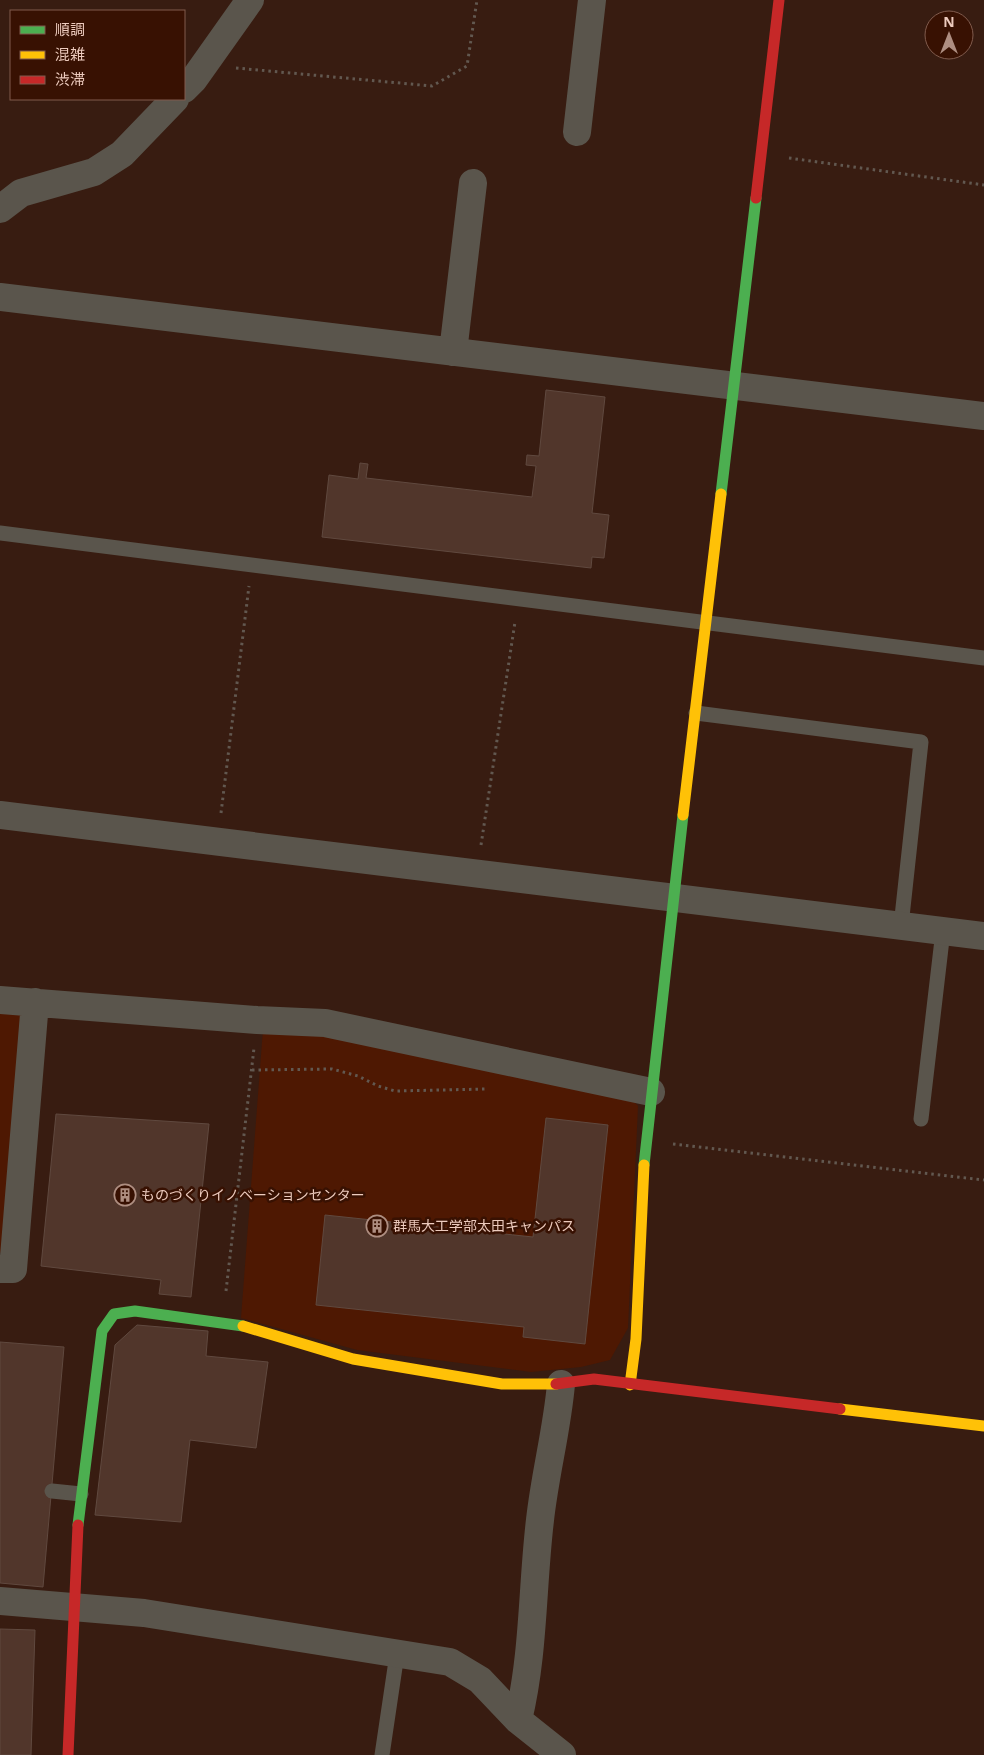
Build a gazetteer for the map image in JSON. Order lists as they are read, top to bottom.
{
  "places": {
    "building": ["ものづくりイノベーションセンター", "群馬大工学部太田キャンパス"]
  },
  "legend": ["順調", "混雑", "渋滞"],
  "north": "top"
}
